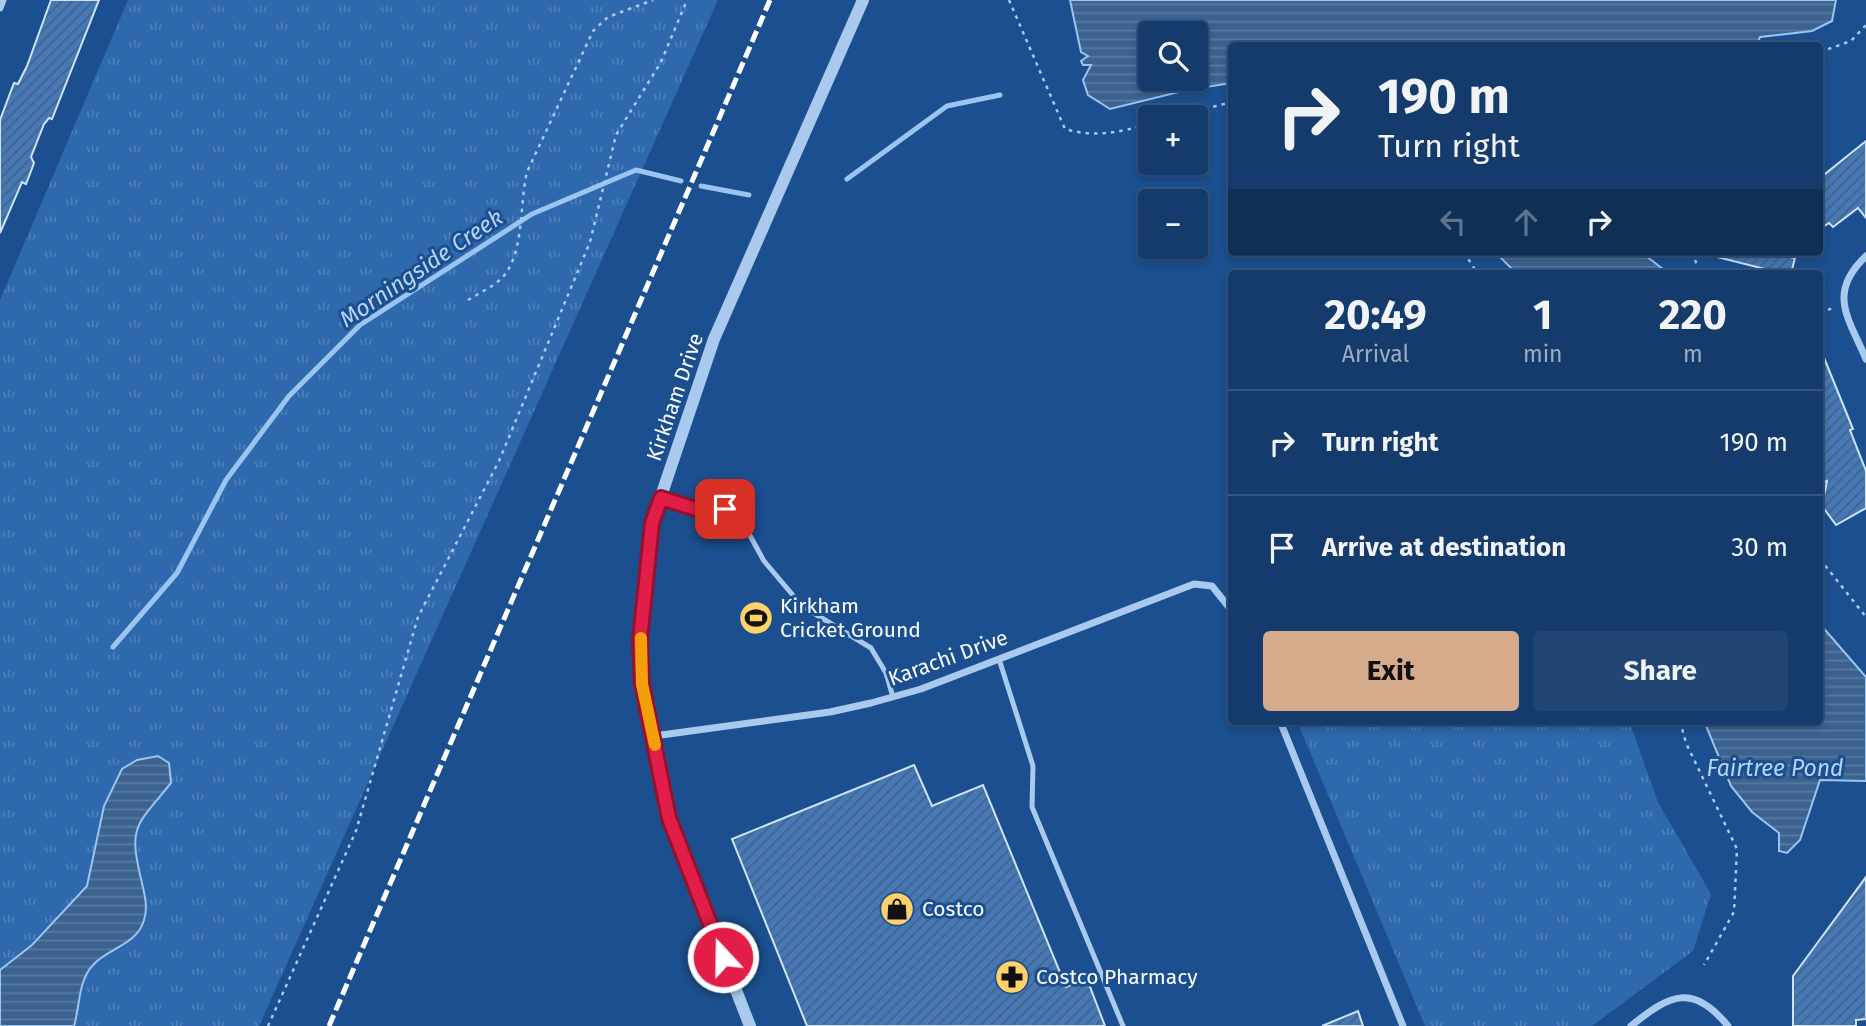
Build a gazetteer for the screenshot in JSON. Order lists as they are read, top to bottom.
{
  "streets": {
    "street": ["Kirkham Drive", "Karachi Drive"]
  },
  "crossings": [
    ["Kirkham Drive", "Karachi Drive"]
  ],
  "water": ["Morningside Creek", "Fairtree Pond"],
  "places": {
    "sports": ["Kirkham Cricket Ground"],
    "shop": ["Costco"],
    "pharmacy": ["Costco Pharmacy"]
  },
  "page": {
    "map_buttons": ["+", "−"],
    "turn": ["190 m", "Turn right"],
    "eta": [
      "20:49",
      "Arrival",
      "1",
      "min",
      "220",
      "m"
    ],
    "list": [
      {
        "name": "Turn right",
        "value": "190 m"
      },
      {
        "name": "Arrive at destination",
        "value": "30 m"
      }
    ],
    "buttons": ["Exit", "Share"]
  }
}
